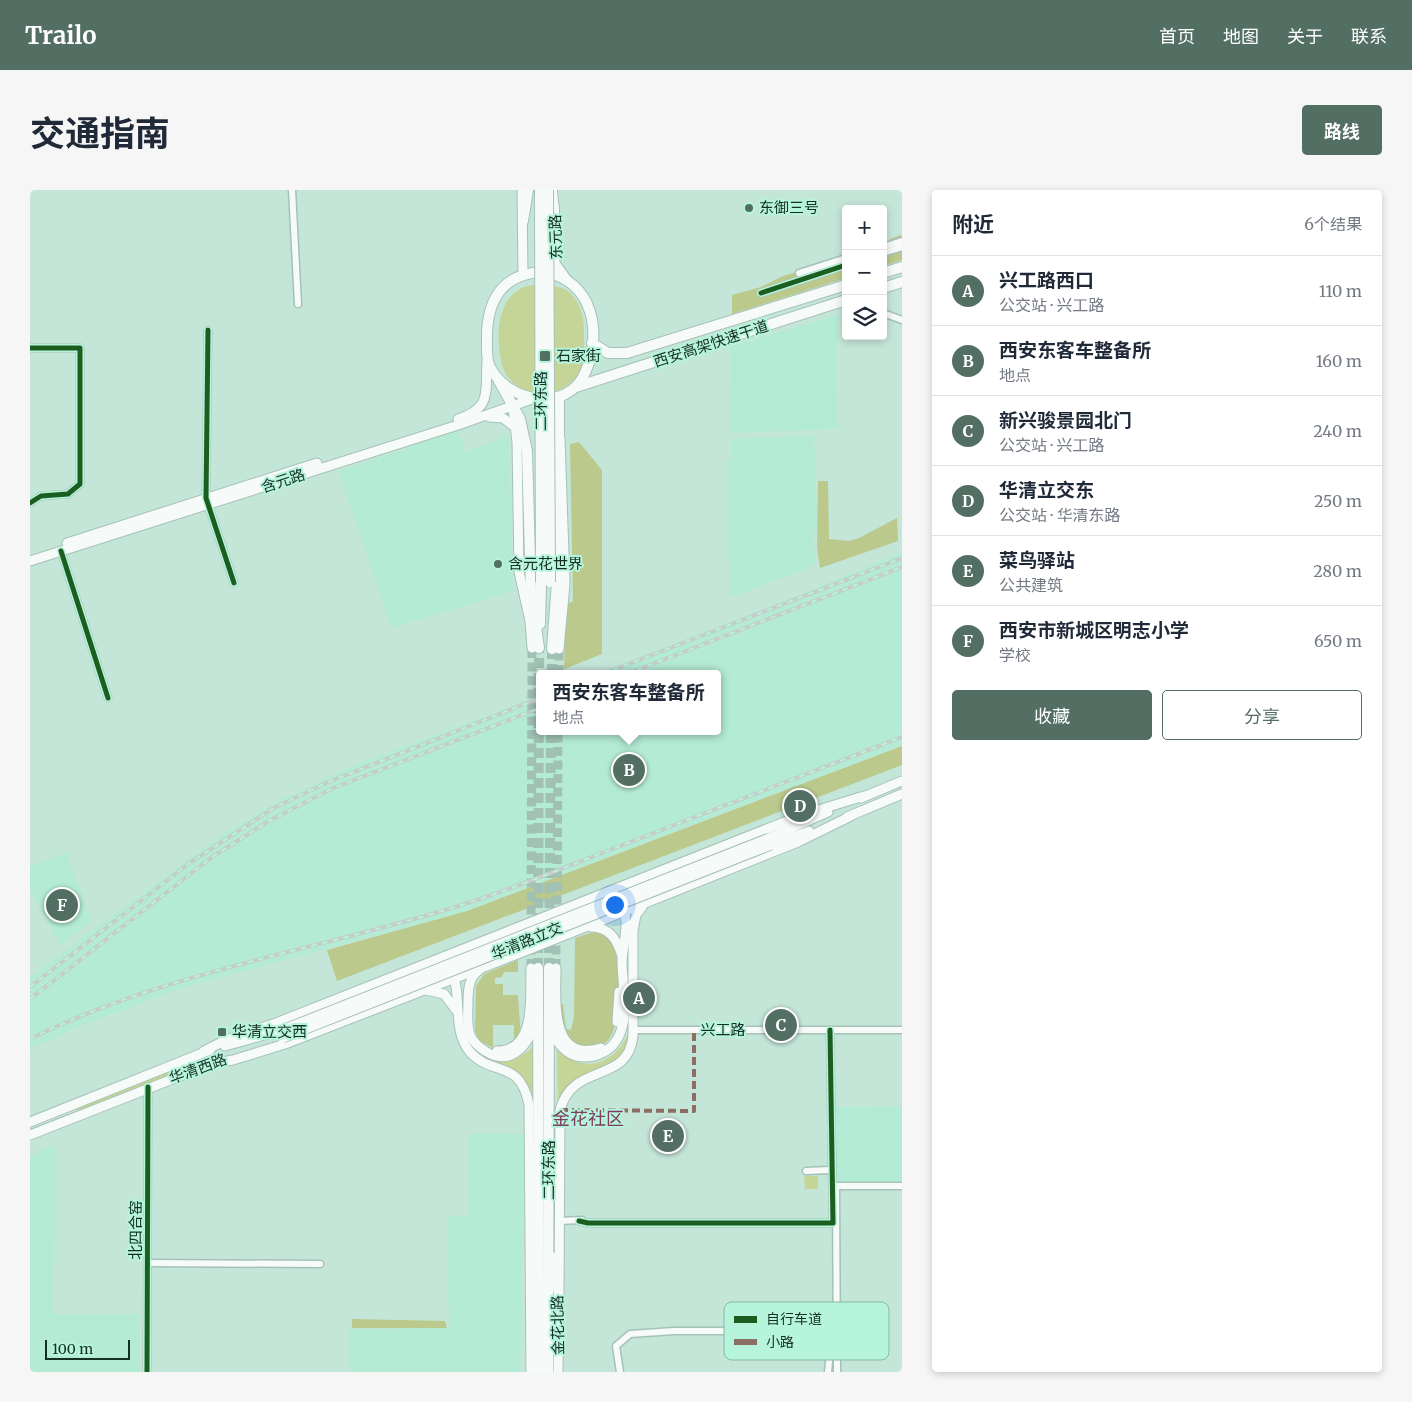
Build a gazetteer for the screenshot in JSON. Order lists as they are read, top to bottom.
{
  "streets": {
    "highway": ["西安高架快速干道", "二环东路"],
    "main road": [
      "东元路",
      "含元路",
      "华清路立交",
      "华清西路",
      "金花北路"
    ],
    "street": ["兴工路", "北四合窑"]
  },
  "crossings": [
    ["东元路", "西安高架快速干道"],
    ["东元路", "含元路"],
    ["西安高架快速干道", "含元路"],
    ["二环东路", "金花北路"],
    ["华清路立交", "华清西路"],
    ["华清西路", "北四合窑"]
  ],
  "districts": ["金花社区"],
  "places": {
    "other": ["东御三号", "含元花世界"],
    "transit": ["石家街", "华清立交西"]
  },
  "legend": ["自行车道", "小路"],
  "scale_bar": "100 m",
  "page": {
    "header": "Trailo",
    "nav": [
      "首页",
      "地图",
      "关于",
      "联系"
    ],
    "title": "交通指南",
    "buttons": [
      "路线",
      ["收藏", "分享"]
    ],
    "heading": ["附近", "6个结果"],
    "map_buttons": ["+", "−"],
    "list": [
      {
        "mark": "A",
        "name": "兴工路西口",
        "note": "公交站 · 兴工路",
        "value": "110 m"
      },
      {
        "mark": "B",
        "name": "西安东客车整备所",
        "note": "地点",
        "value": "160 m"
      },
      {
        "mark": "C",
        "name": "新兴骏景园北门",
        "note": "公交站 · 兴工路",
        "value": "240 m"
      },
      {
        "mark": "D",
        "name": "华清立交东",
        "note": "公交站 · 华清东路",
        "value": "250 m"
      },
      {
        "mark": "E",
        "name": "菜鸟驿站",
        "note": "公共建筑",
        "value": "280 m"
      },
      {
        "mark": "F",
        "name": "西安市新城区明志小学",
        "note": "学校",
        "value": "650 m"
      }
    ],
    "popup": ["西安东客车整备所", "地点"],
    "pins": [
      "B",
      "D",
      "F",
      "A",
      "C",
      "E"
    ],
    "scale": "100 m"
  }
}
